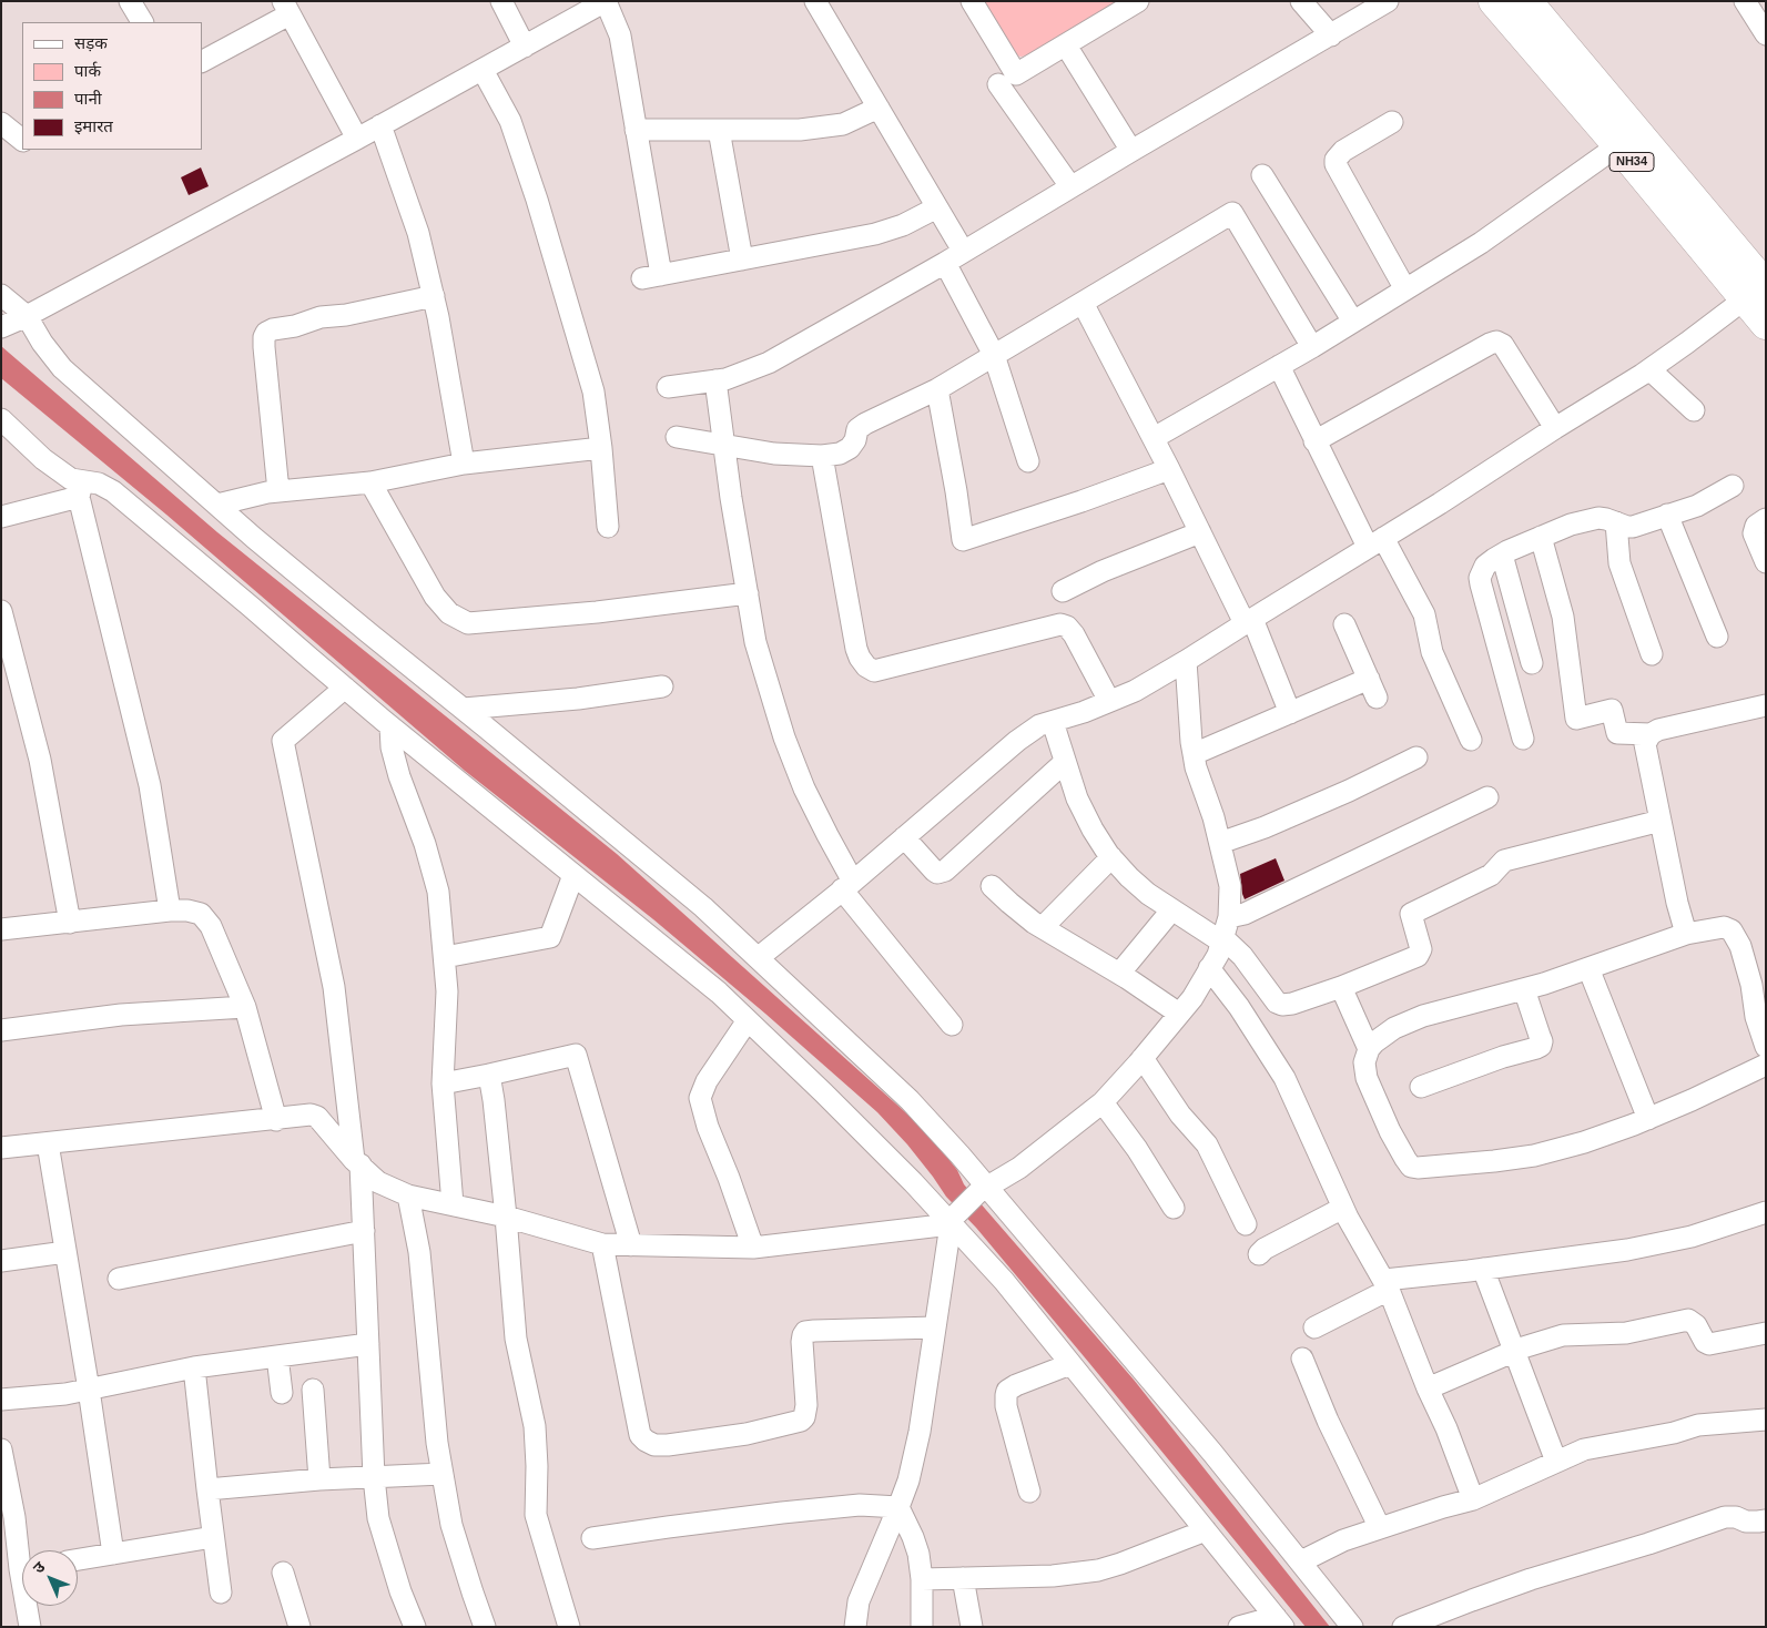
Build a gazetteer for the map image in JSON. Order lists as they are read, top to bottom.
{
  "streets": {
    "highway": ["NH34"]
  },
  "legend": [
    "सड़क",
    "पार्क",
    "पानी",
    "इमारत"
  ],
  "north": "top left"
}
